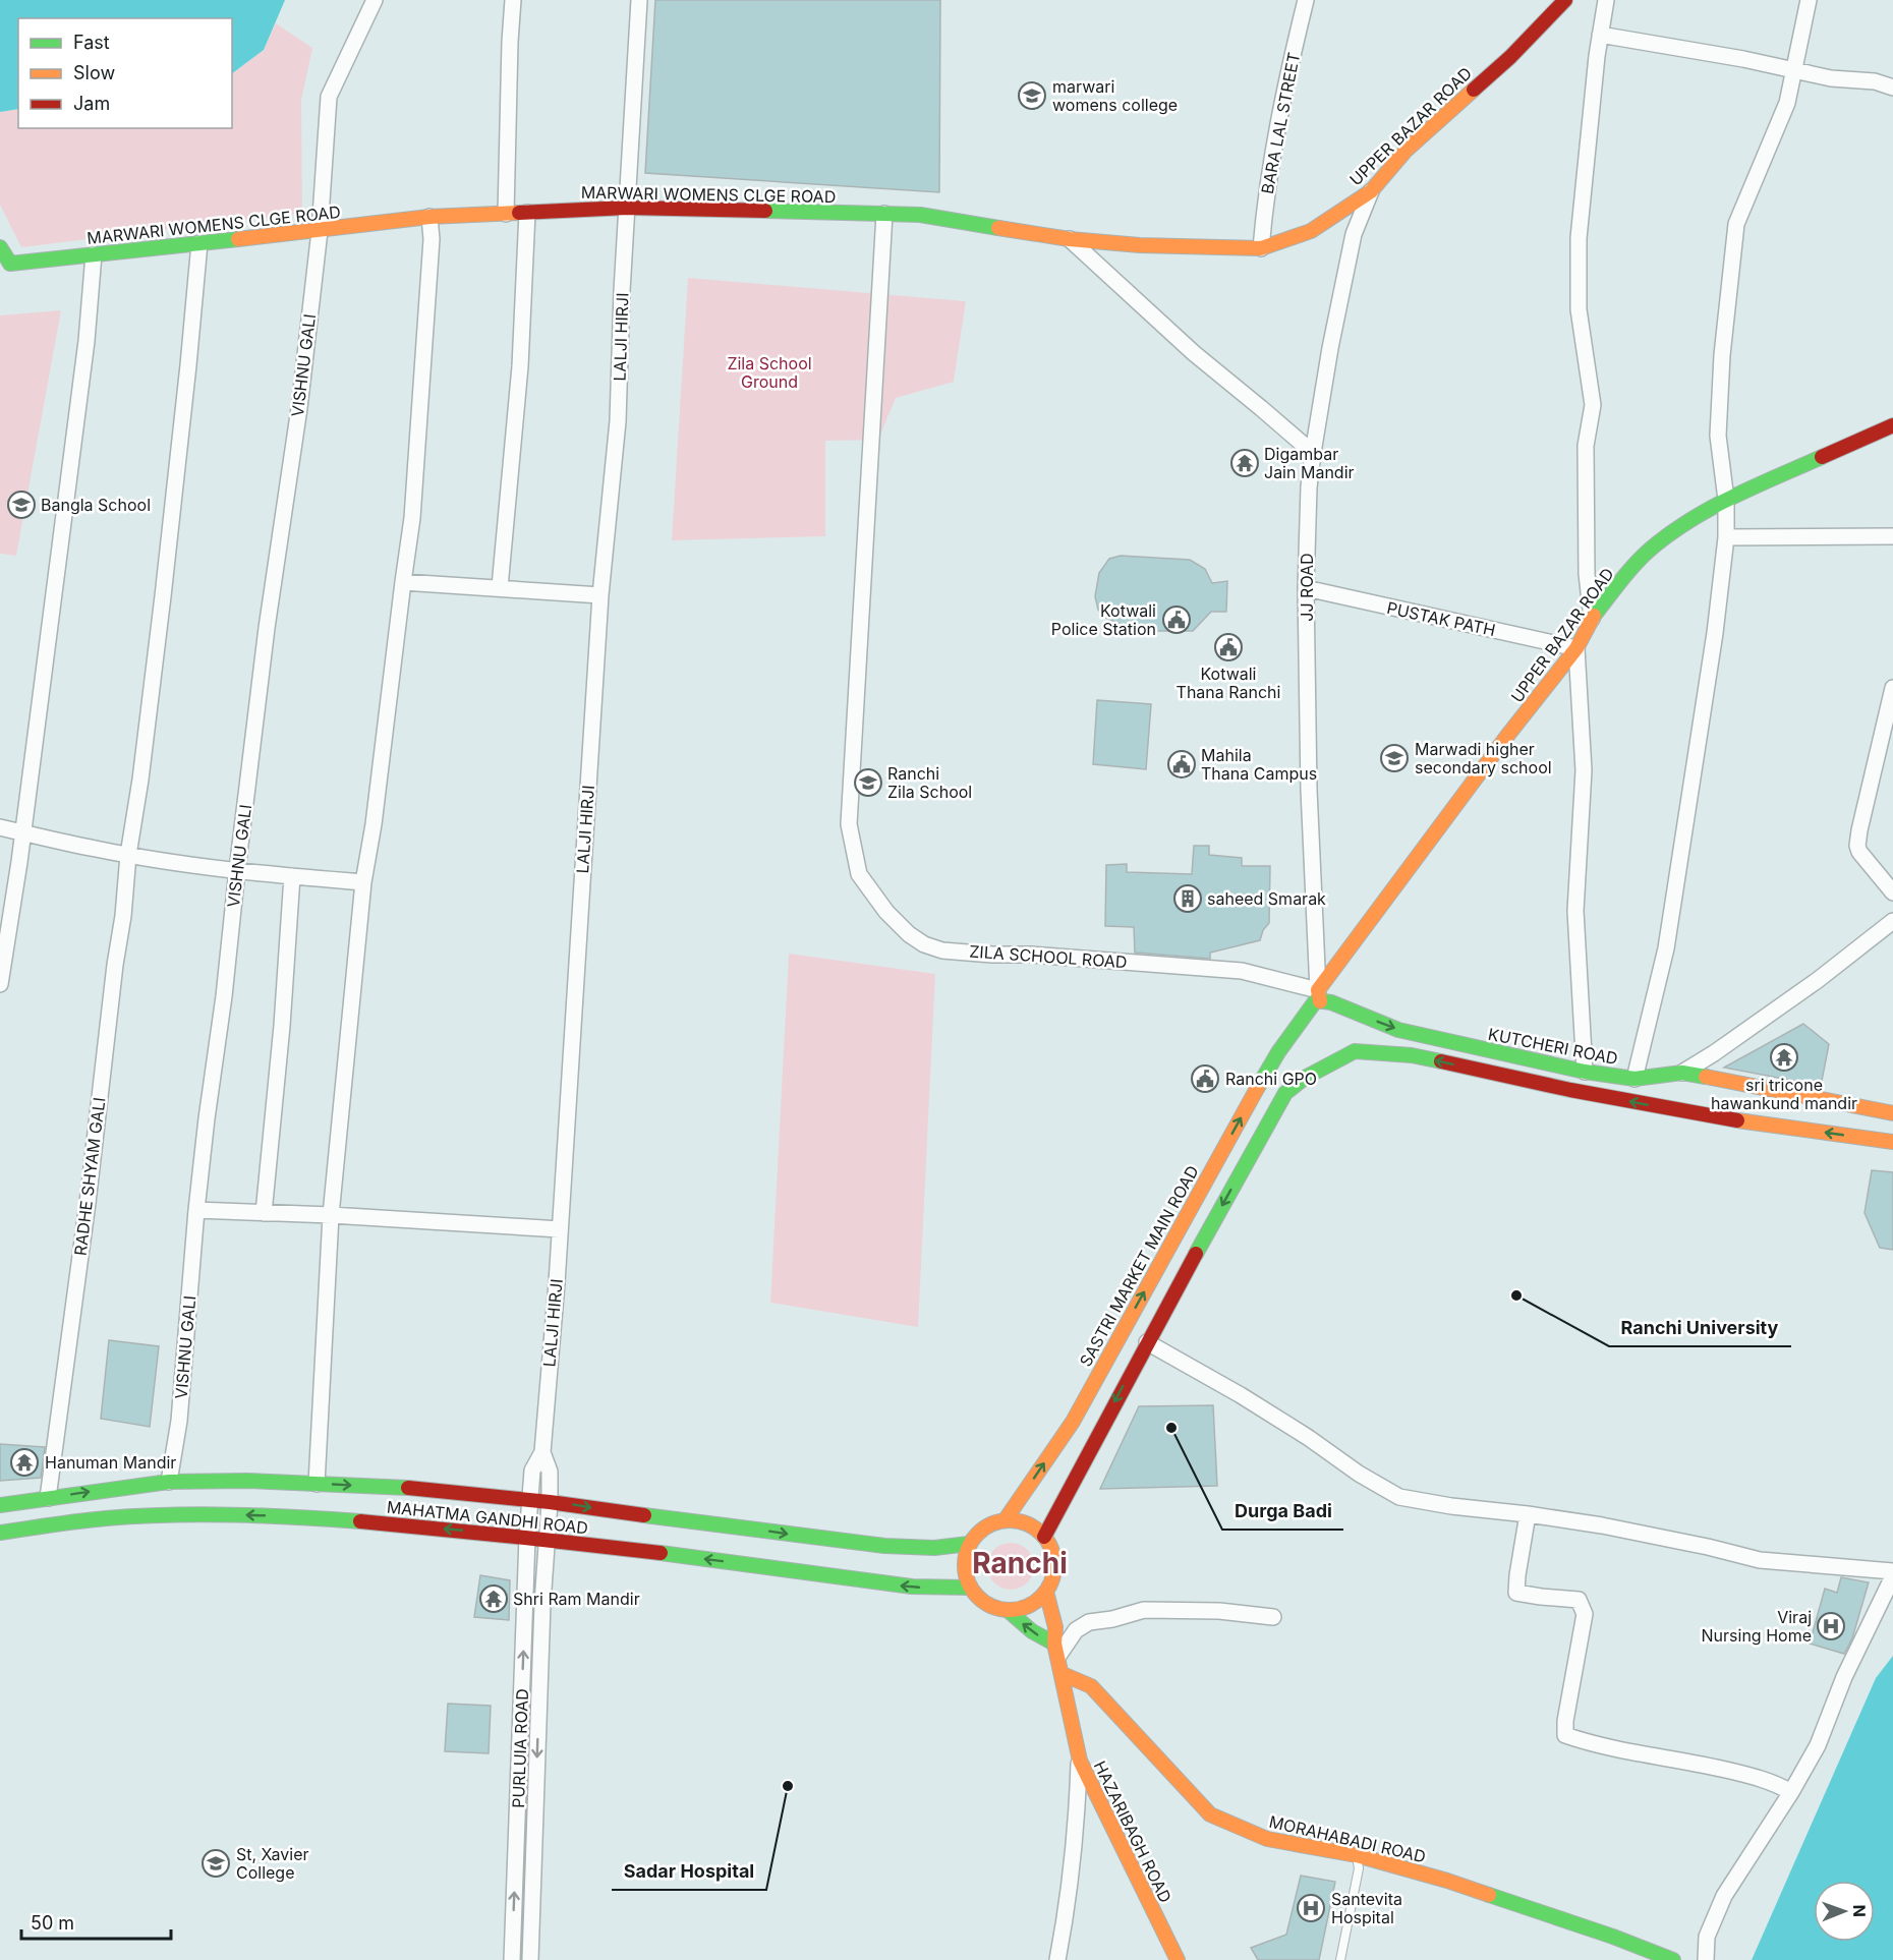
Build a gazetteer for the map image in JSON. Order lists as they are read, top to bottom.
{
  "streets": {
    "main road": [
      "UPPER BAZAR ROAD",
      "MARWARI WOMENS CLGE ROAD",
      "KUTCHERI ROAD",
      "SASTRI MARKET MAIN ROAD",
      "MAHATMA GANDHI ROAD",
      "HAZARIBAGH ROAD",
      "MORAHABADI ROAD"
    ],
    "street": [
      "BARA LAL STREET",
      "LALJI HIRJI",
      "VISHNU GALI",
      "JJ ROAD",
      "PUSTAK PATH",
      "ZILA SCHOOL ROAD",
      "RADHE SHYAM GALI",
      "PURLUIA ROAD"
    ]
  },
  "crossings": [
    ["BARA LAL STREET", "UPPER BAZAR ROAD"],
    ["BARA LAL STREET", "MARWARI WOMENS CLGE ROAD"],
    ["UPPER BAZAR ROAD", "MARWARI WOMENS CLGE ROAD"],
    ["UPPER BAZAR ROAD", "JJ ROAD"],
    ["UPPER BAZAR ROAD", "PUSTAK PATH"],
    ["UPPER BAZAR ROAD", "ZILA SCHOOL ROAD"],
    ["UPPER BAZAR ROAD", "KUTCHERI ROAD"],
    ["UPPER BAZAR ROAD", "SASTRI MARKET MAIN ROAD"],
    ["MARWARI WOMENS CLGE ROAD", "LALJI HIRJI"],
    ["MARWARI WOMENS CLGE ROAD", "VISHNU GALI"],
    ["MARWARI WOMENS CLGE ROAD", "ZILA SCHOOL ROAD"],
    ["MARWARI WOMENS CLGE ROAD", "RADHE SHYAM GALI"],
    ["LALJI HIRJI", "MAHATMA GANDHI ROAD"],
    ["LALJI HIRJI", "PURLUIA ROAD"],
    ["VISHNU GALI", "MAHATMA GANDHI ROAD"],
    ["JJ ROAD", "PUSTAK PATH"],
    ["JJ ROAD", "ZILA SCHOOL ROAD"],
    ["JJ ROAD", "KUTCHERI ROAD"],
    ["JJ ROAD", "SASTRI MARKET MAIN ROAD"],
    ["ZILA SCHOOL ROAD", "KUTCHERI ROAD"],
    ["ZILA SCHOOL ROAD", "SASTRI MARKET MAIN ROAD"],
    ["KUTCHERI ROAD", "SASTRI MARKET MAIN ROAD"],
    ["RADHE SHYAM GALI", "MAHATMA GANDHI ROAD"],
    ["SASTRI MARKET MAIN ROAD", "MAHATMA GANDHI ROAD"],
    ["SASTRI MARKET MAIN ROAD", "HAZARIBAGH ROAD"],
    ["MAHATMA GANDHI ROAD", "PURLUIA ROAD"],
    ["MAHATMA GANDHI ROAD", "HAZARIBAGH ROAD"],
    ["HAZARIBAGH ROAD", "MORAHABADI ROAD"]
  ],
  "one_way": ["KUTCHERI ROAD"],
  "districts": ["Ranchi"],
  "parks": ["Zila School Ground"],
  "places": {
    "school or university": [
      "marwari womens college",
      "Bangla School",
      "Marwadi higher secondary school",
      "Ranchi Zila School",
      "St, Xavier College"
    ],
    "temple": [
      "Digambar Jain Mandir",
      "sri tricone hawankund mandir",
      "Hanuman Mandir",
      "Shri Ram Mandir"
    ],
    "public building": [
      "Kotwali Police Station",
      "Kotwali Thana Ranchi",
      "Mahila Thana Campus",
      "Ranchi GPO"
    ],
    "building": ["saheed Smarak"],
    "other": ["Ranchi University", "Durga Badi", "Sadar Hospital"],
    "hospital": ["Viraj Nursing Home", "Santevita Hospital"]
  },
  "legend": ["Fast", "Slow", "Jam"],
  "scale_bar": "50 m",
  "north": "right"
}
